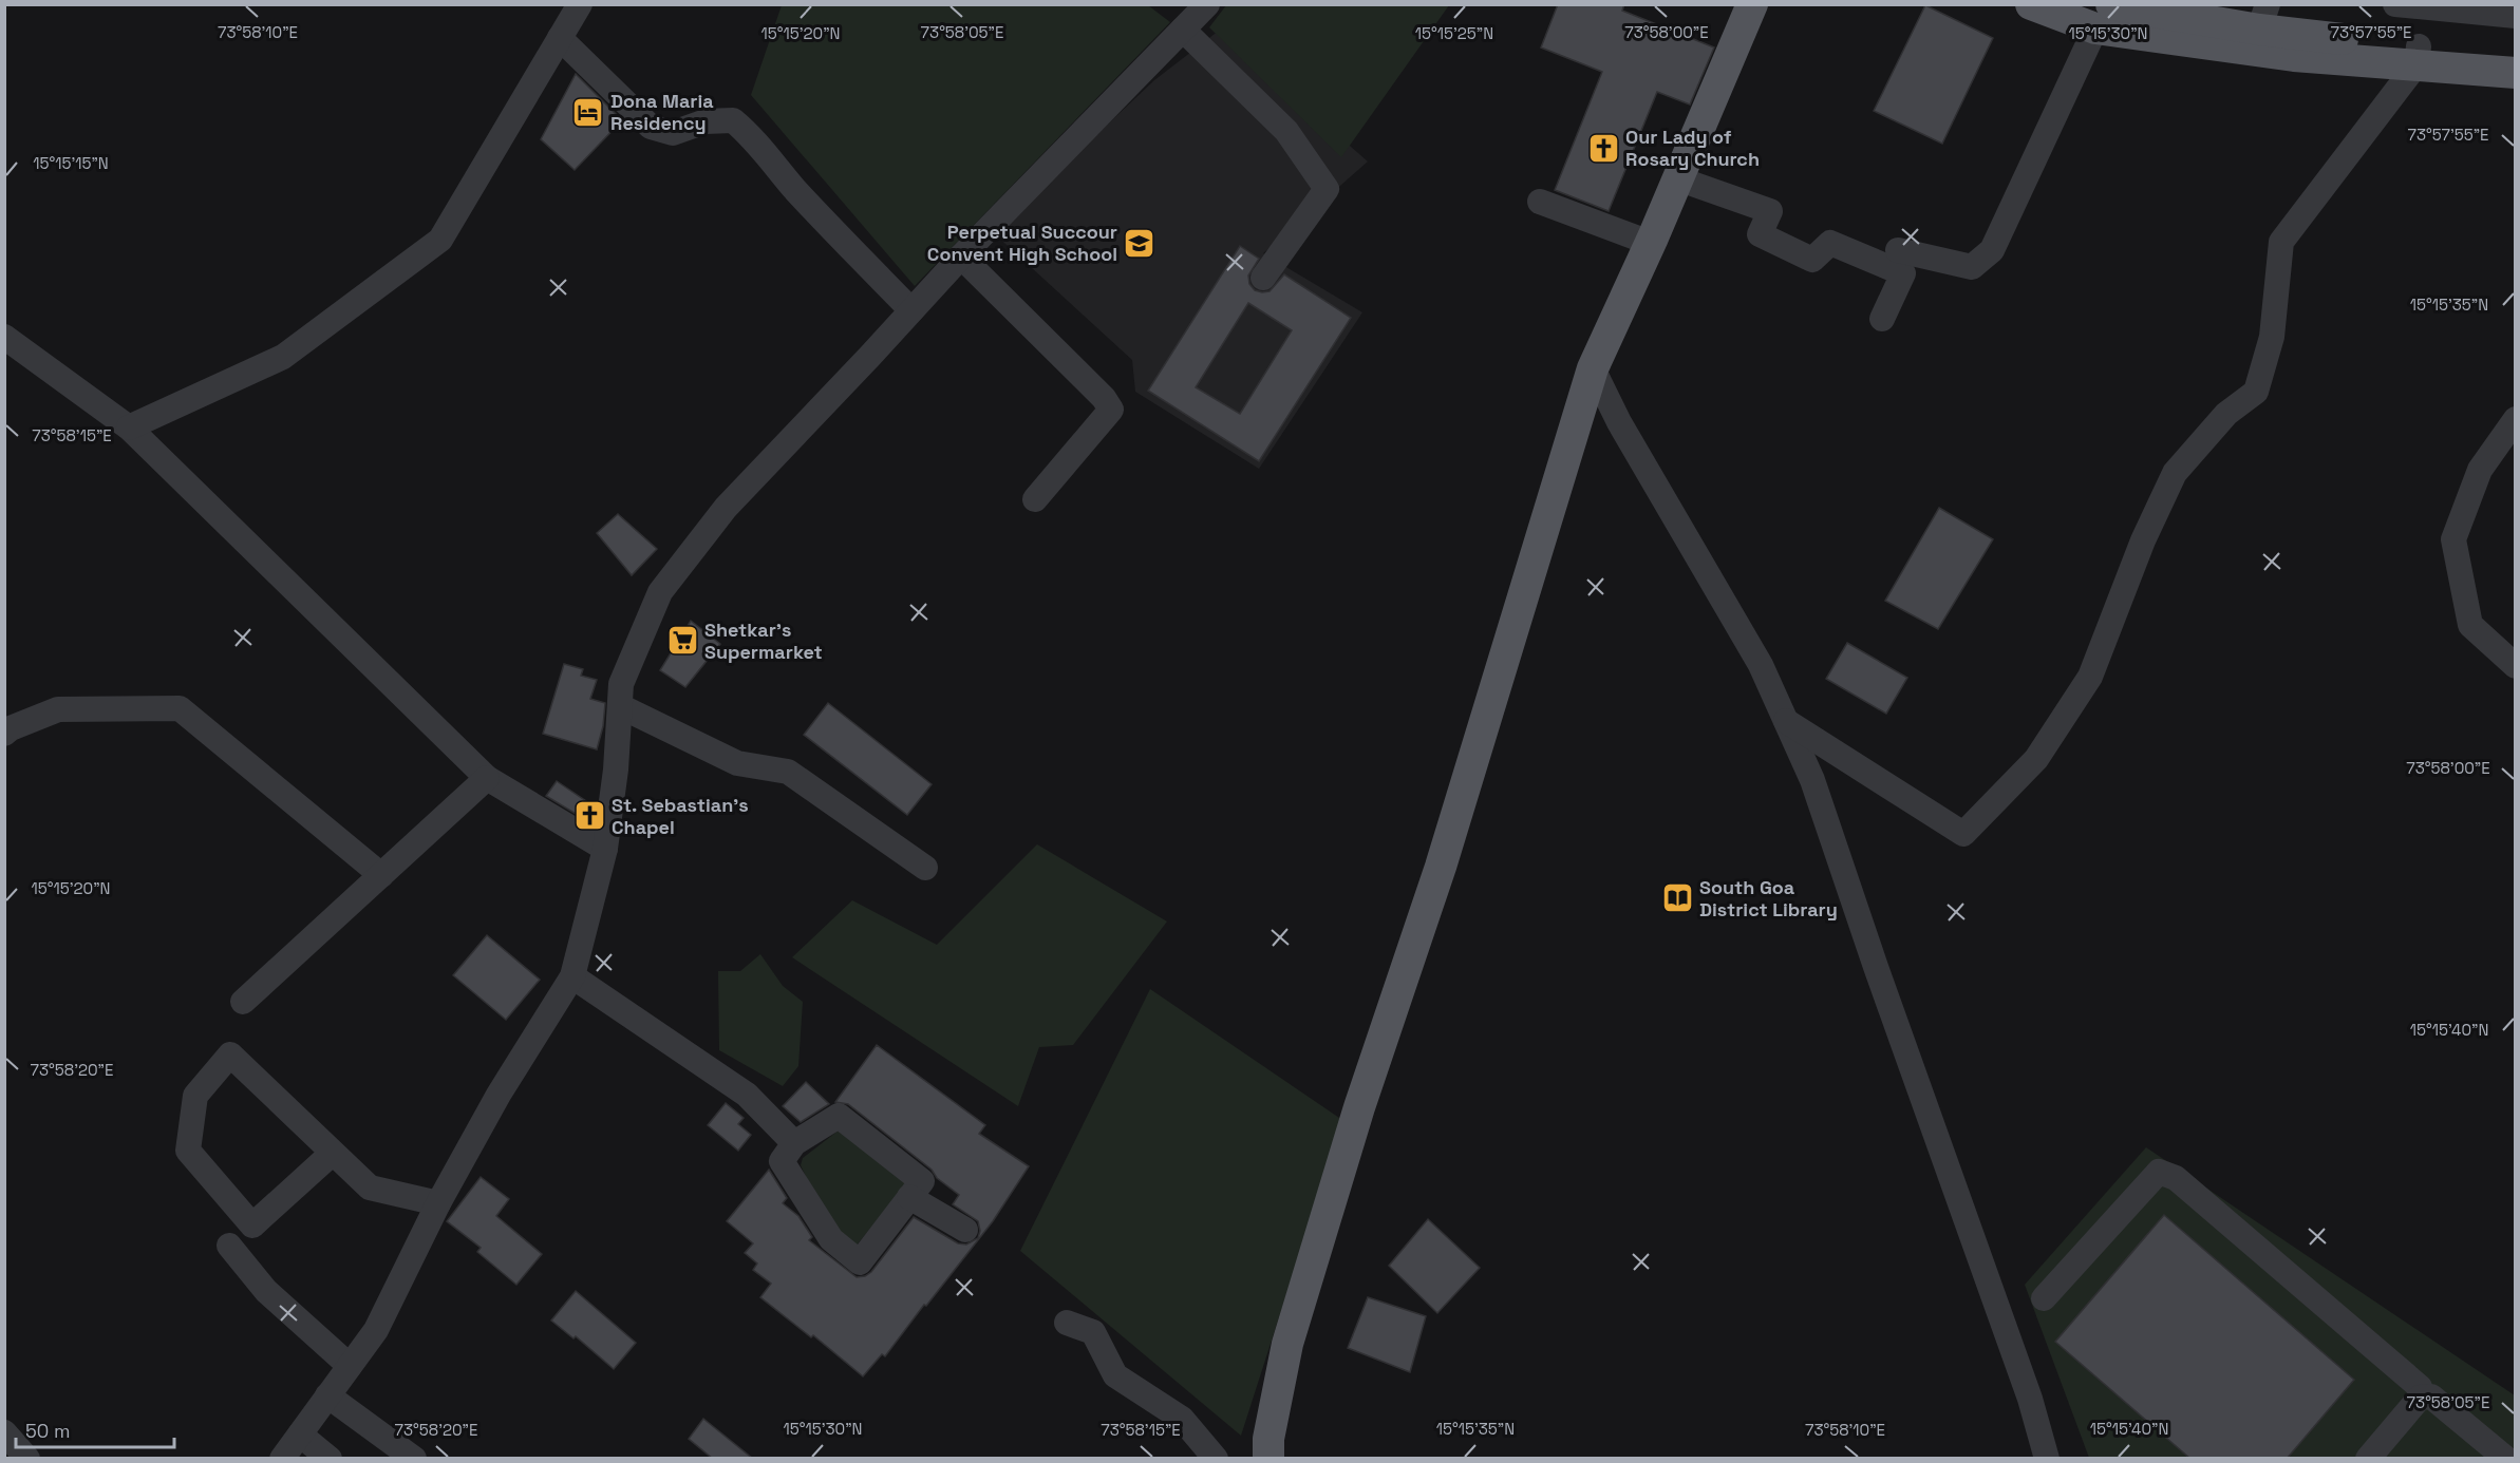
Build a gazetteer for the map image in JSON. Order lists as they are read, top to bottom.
{
  "places": {
    "hotel": ["Dona Maria Residency"],
    "church": ["Our Lady of Rosary Church", "St. Sebastian's Chapel"],
    "school or university": ["Perpetual Succour Convent High School"],
    "supermarket": ["Shetkar's Supermarket"],
    "library": ["South Goa District Library"]
  },
  "scale_bar": "50 m",
  "coordinates": [
    "73°58'05\"E",
    "73°58'10\"E",
    "73°58'00\"E",
    "73°57'55\"E",
    "15°15'20\"N",
    "15°15'25\"N",
    "15°15'30\"N",
    "15°15'15\"N",
    "15°15'35\"N",
    "73°58'15\"E",
    "15°15'40\"N",
    "73°58'20\"E"
  ]
}
